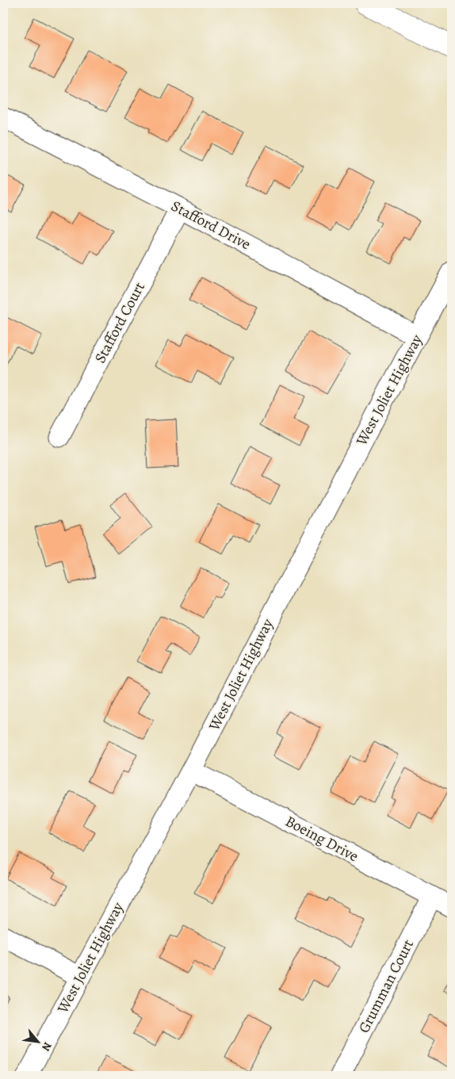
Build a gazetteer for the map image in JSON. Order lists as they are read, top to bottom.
{
  "streets": {
    "street": [
      "Stafford Drive",
      "Stafford Court",
      "West Joliet Highway",
      "Boeing Drive",
      "Grumman Court"
    ]
  },
  "crossings": [
    ["Stafford Drive", "Stafford Court"],
    ["Stafford Drive", "West Joliet Highway"],
    ["West Joliet Highway", "Boeing Drive"],
    ["Boeing Drive", "Grumman Court"]
  ],
  "north": "bottom right"
}
